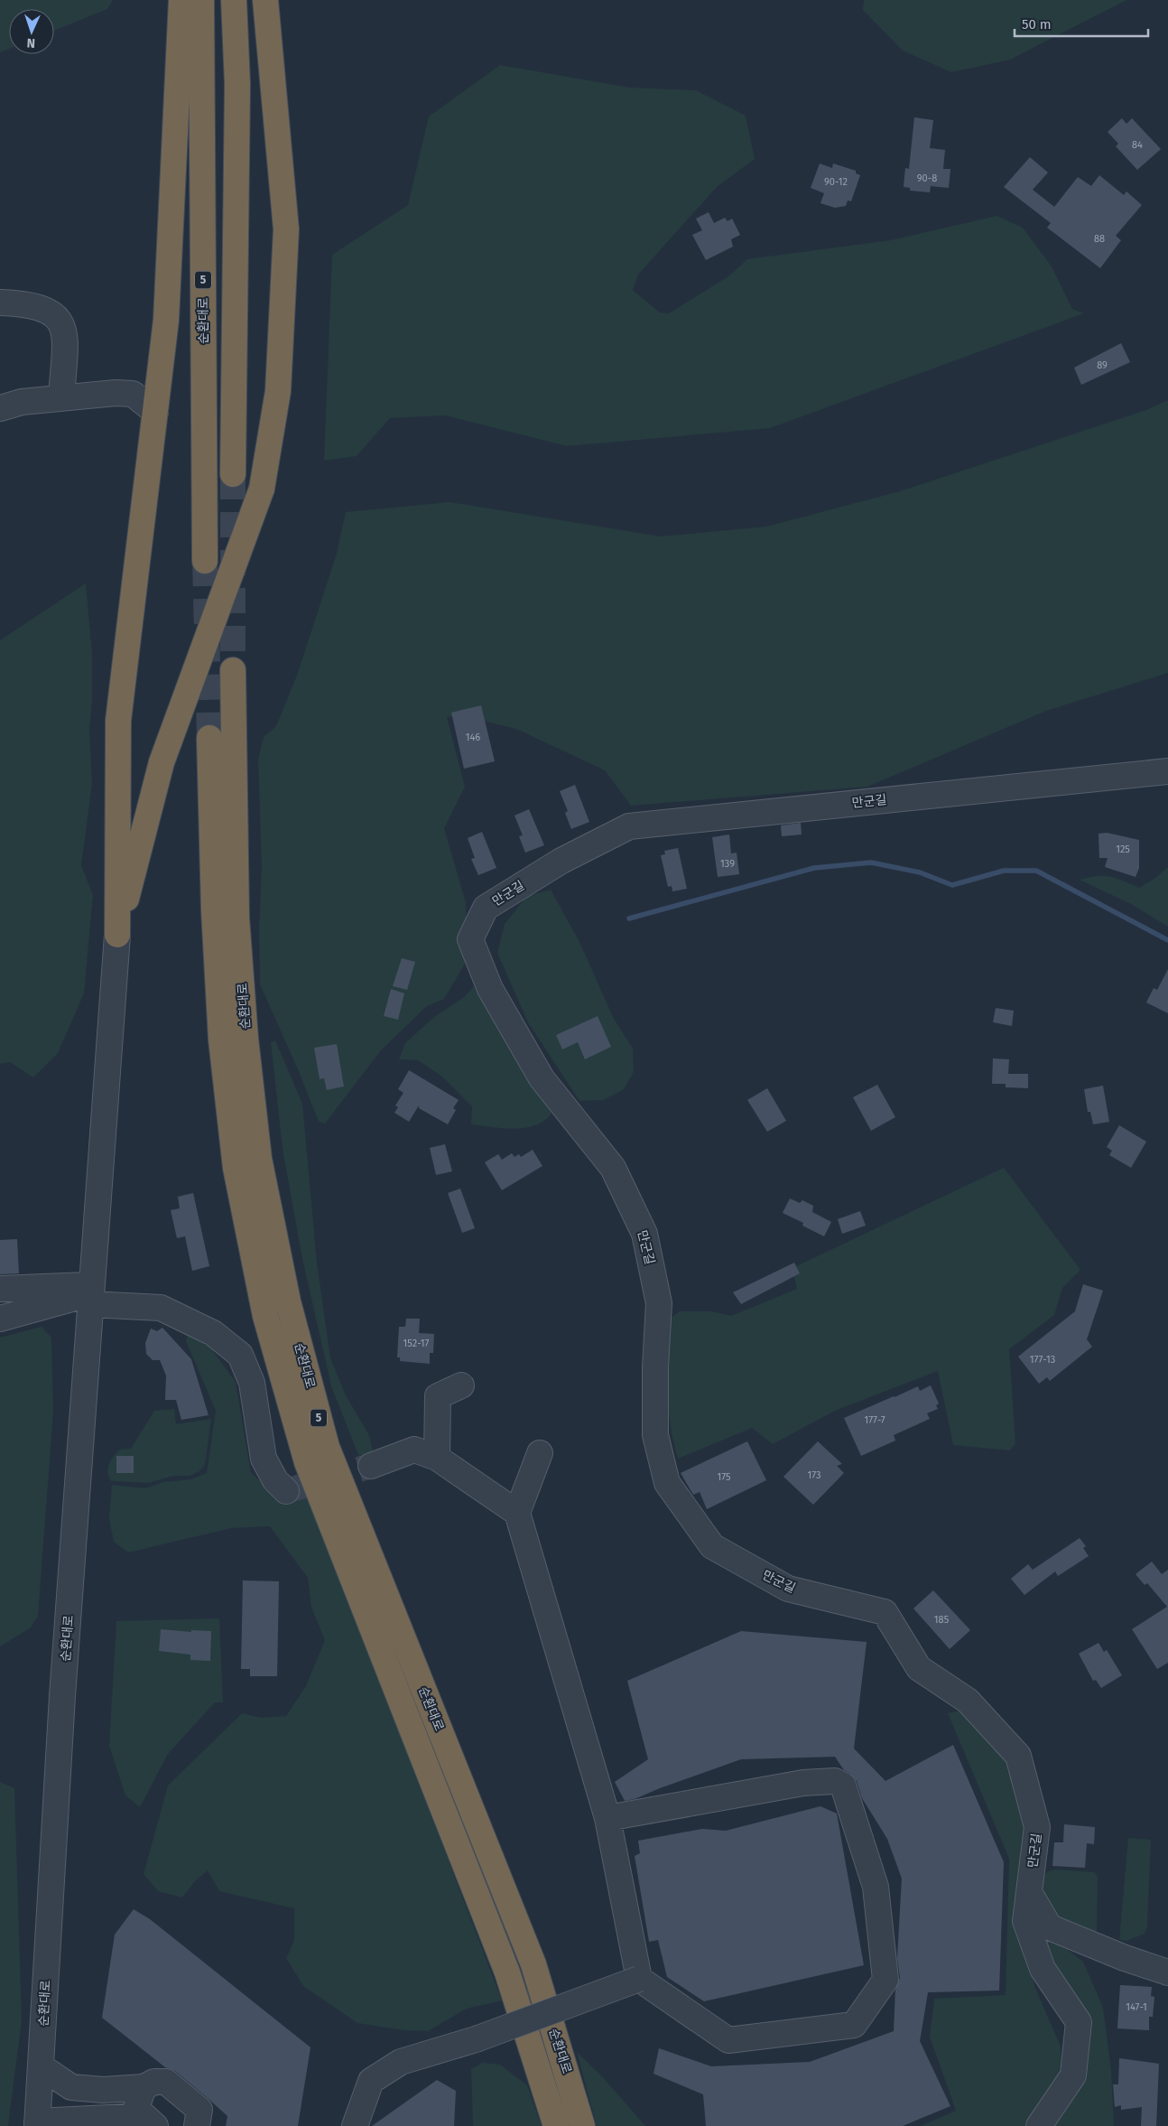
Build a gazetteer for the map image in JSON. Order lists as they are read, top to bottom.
{
  "streets": {
    "highway": ["5", "순환대로"],
    "street": ["만군길"]
  },
  "house_numbers": [
    "84",
    "90-8",
    "90-12",
    "88",
    "89",
    "146",
    "125",
    "139",
    "152-17",
    "177-13",
    "177-7",
    "173",
    "175",
    "185",
    "147-1"
  ],
  "scale_bar": "50 m",
  "north": "bottom"
}
